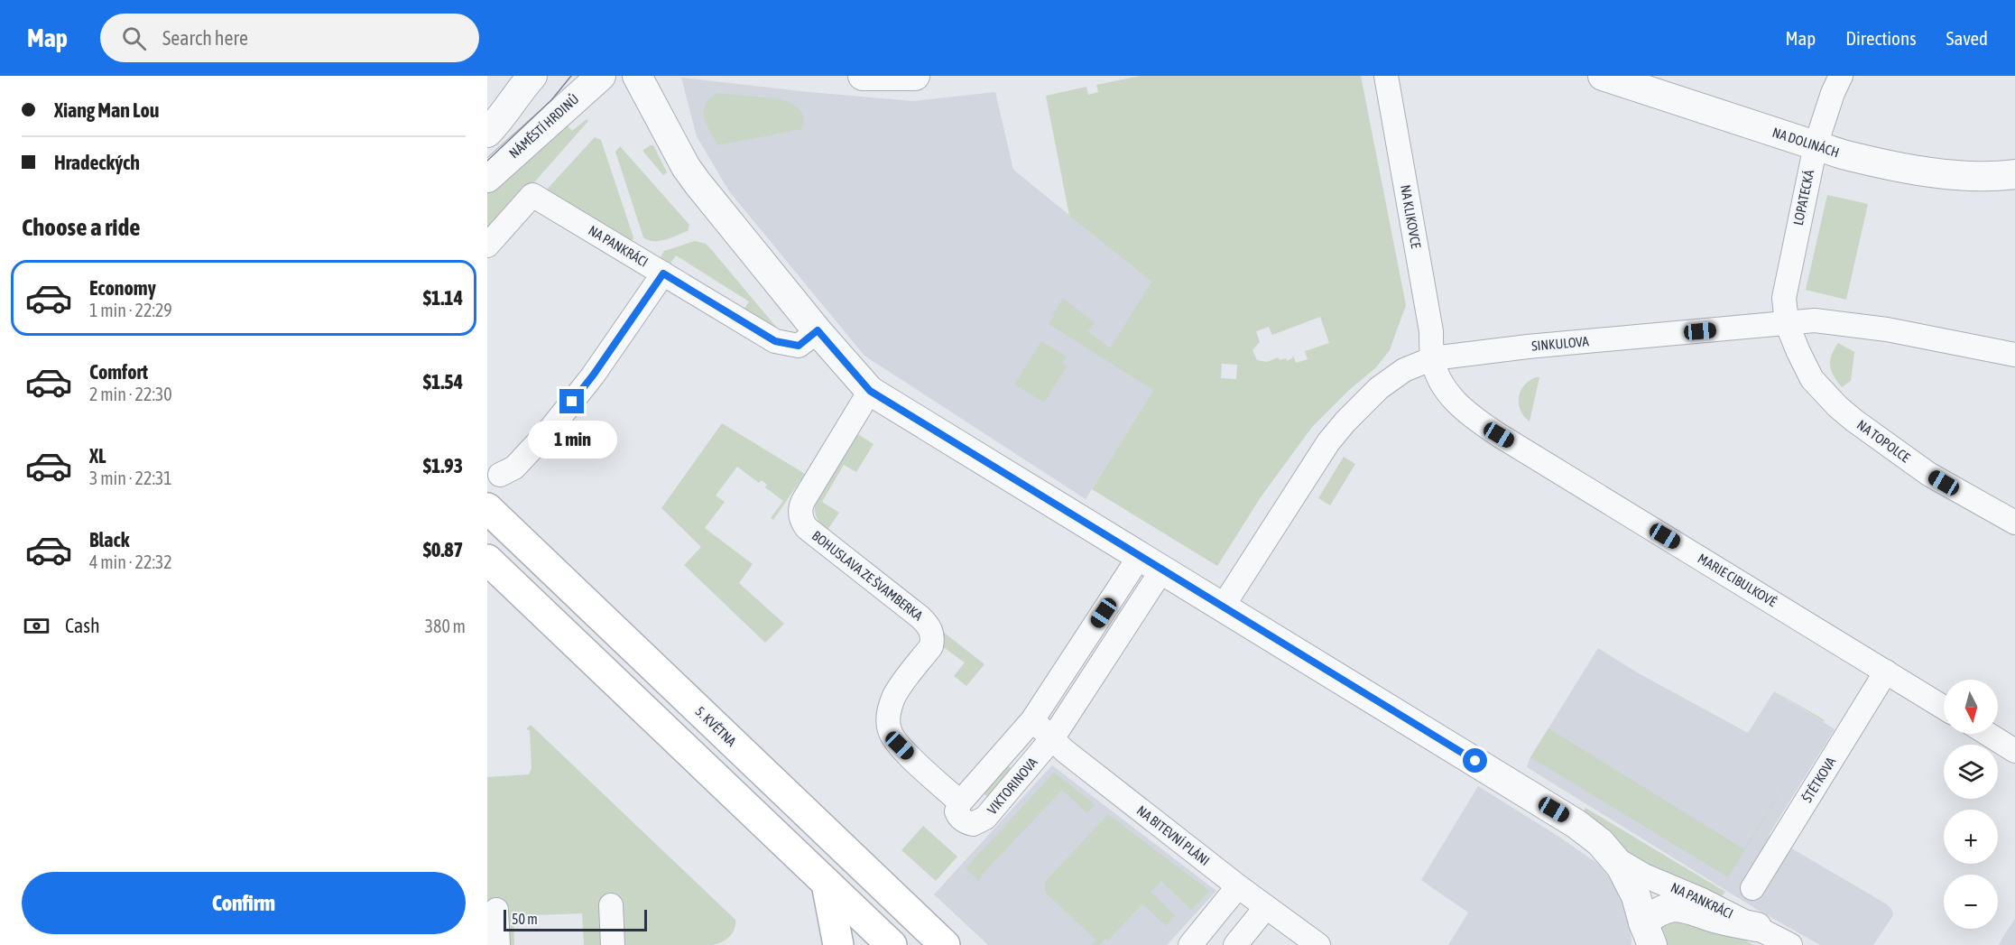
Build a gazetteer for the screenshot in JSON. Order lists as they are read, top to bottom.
{
  "streets": {
    "main road": ["5. KVĚTNA"],
    "street": [
      "NÁMĚSTÍ HRDINŮ",
      "NA DOLINÁCH",
      "LOPATECKÁ",
      "NA KLIKOVCE",
      "NA PANKRÁCI",
      "SINKULOVA",
      "NA TOPOLCE",
      "BOHUSLAVA ZE ŠVAMBERKA",
      "MARIE CIBULKOVÉ",
      "ŠTĚTKOVA",
      "VIKTORINOVA",
      "NA BITEVNÍ PLÁNI"
    ]
  },
  "crossings": [
    ["NA DOLINÁCH", "LOPATECKÁ"],
    ["LOPATECKÁ", "SINKULOVA"],
    ["LOPATECKÁ", "NA TOPOLCE"],
    ["NA KLIKOVCE", "SINKULOVA"],
    ["NA KLIKOVCE", "MARIE CIBULKOVÉ"],
    ["NA PANKRÁCI", "SINKULOVA"],
    ["NA PANKRÁCI", "BOHUSLAVA ZE ŠVAMBERKA"],
    ["NA PANKRÁCI", "VIKTORINOVA"],
    ["SINKULOVA", "NA TOPOLCE"],
    ["SINKULOVA", "MARIE CIBULKOVÉ"],
    ["BOHUSLAVA ZE ŠVAMBERKA", "VIKTORINOVA"],
    ["MARIE CIBULKOVÉ", "ŠTĚTKOVA"],
    ["VIKTORINOVA", "NA BITEVNÍ PLÁNI"]
  ],
  "scale_bar": "50 m",
  "north": "bottom",
  "page": {
    "header": "Map",
    "search": "Search here",
    "nav": ["Map", "Directions", "Saved"],
    "banner": ["Xiang Man Lou", "Hradeckých"],
    "heading": "Choose a ride",
    "list": [
      {
        "name": "Economy",
        "note": "1 min · 22:29",
        "value": "$1.14"
      },
      {
        "name": "Comfort",
        "note": "2 min · 22:30",
        "value": "$1.54"
      },
      {
        "name": "XL",
        "note": "3 min · 22:31",
        "value": "$1.93"
      },
      {
        "name": "Black",
        "note": "4 min · 22:32",
        "value": "$0.87"
      }
    ],
    "bubble": "1 min",
    "pay": ["Cash", "380 m"],
    "map_buttons": ["+", "−"],
    "buttons": "Confirm",
    "scale": "50 m"
  }
}
